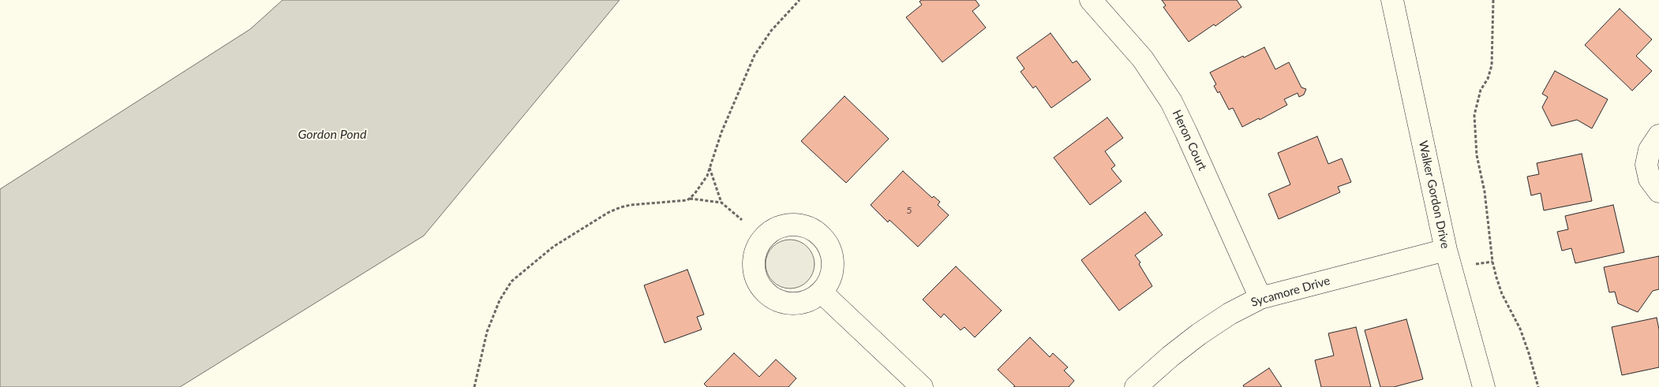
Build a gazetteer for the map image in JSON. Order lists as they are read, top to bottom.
{
  "streets": {
    "street": ["Heron Court", "Walker Gordon Drive", "Sycamore Drive"]
  },
  "crossings": [
    ["Heron Court", "Sycamore Drive"],
    ["Walker Gordon Drive", "Sycamore Drive"]
  ],
  "water": ["Gordon Pond"],
  "house_numbers": ["5"]
}
